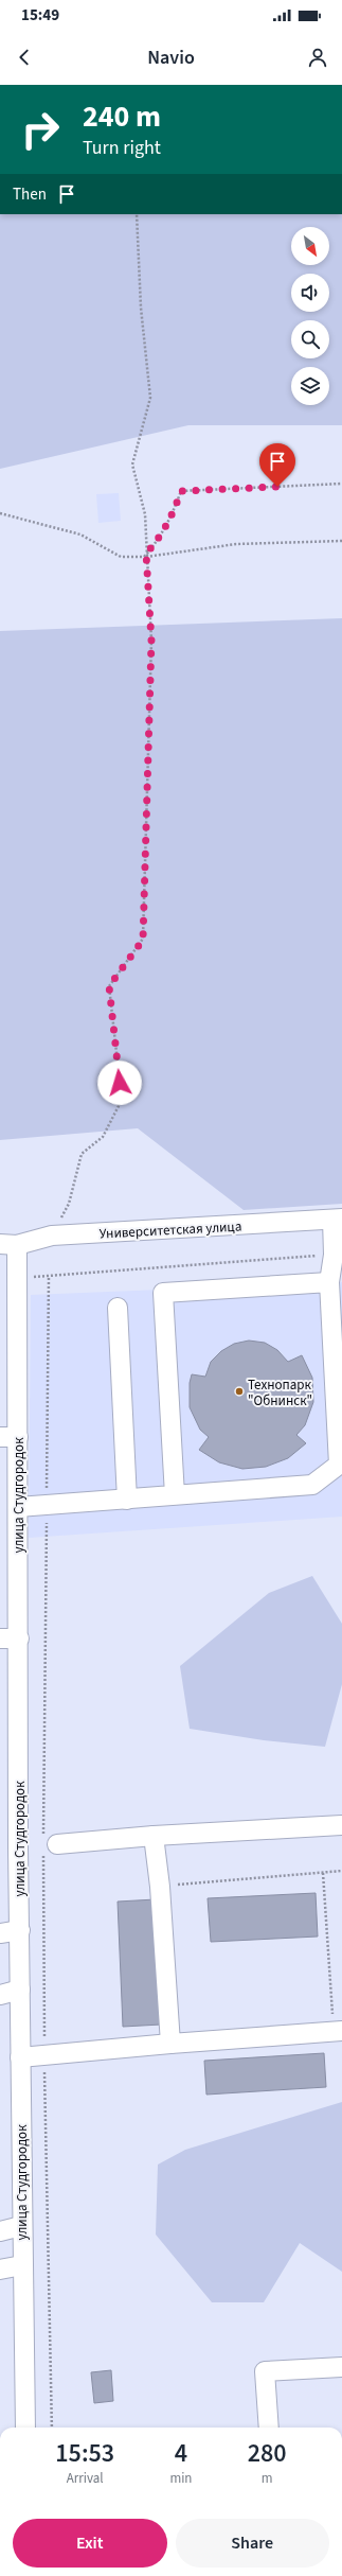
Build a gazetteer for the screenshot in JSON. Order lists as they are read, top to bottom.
{
  "streets": {
    "street": ["Университетская улица", "улица Студгородок"]
  },
  "crossings": [
    ["Университетская улица", "улица Студгородок"]
  ],
  "places": ["Технопарк \"Обнинск\""],
  "north": "bottom right",
  "page": {
    "status": "15:49",
    "header": "Navio",
    "turn": ["240 m", "Turn right"],
    "then": "Then",
    "eta": [
      "15:53",
      "Arrival",
      "4",
      "min",
      "280",
      "m"
    ],
    "buttons": ["Exit", "Share"]
  }
}
